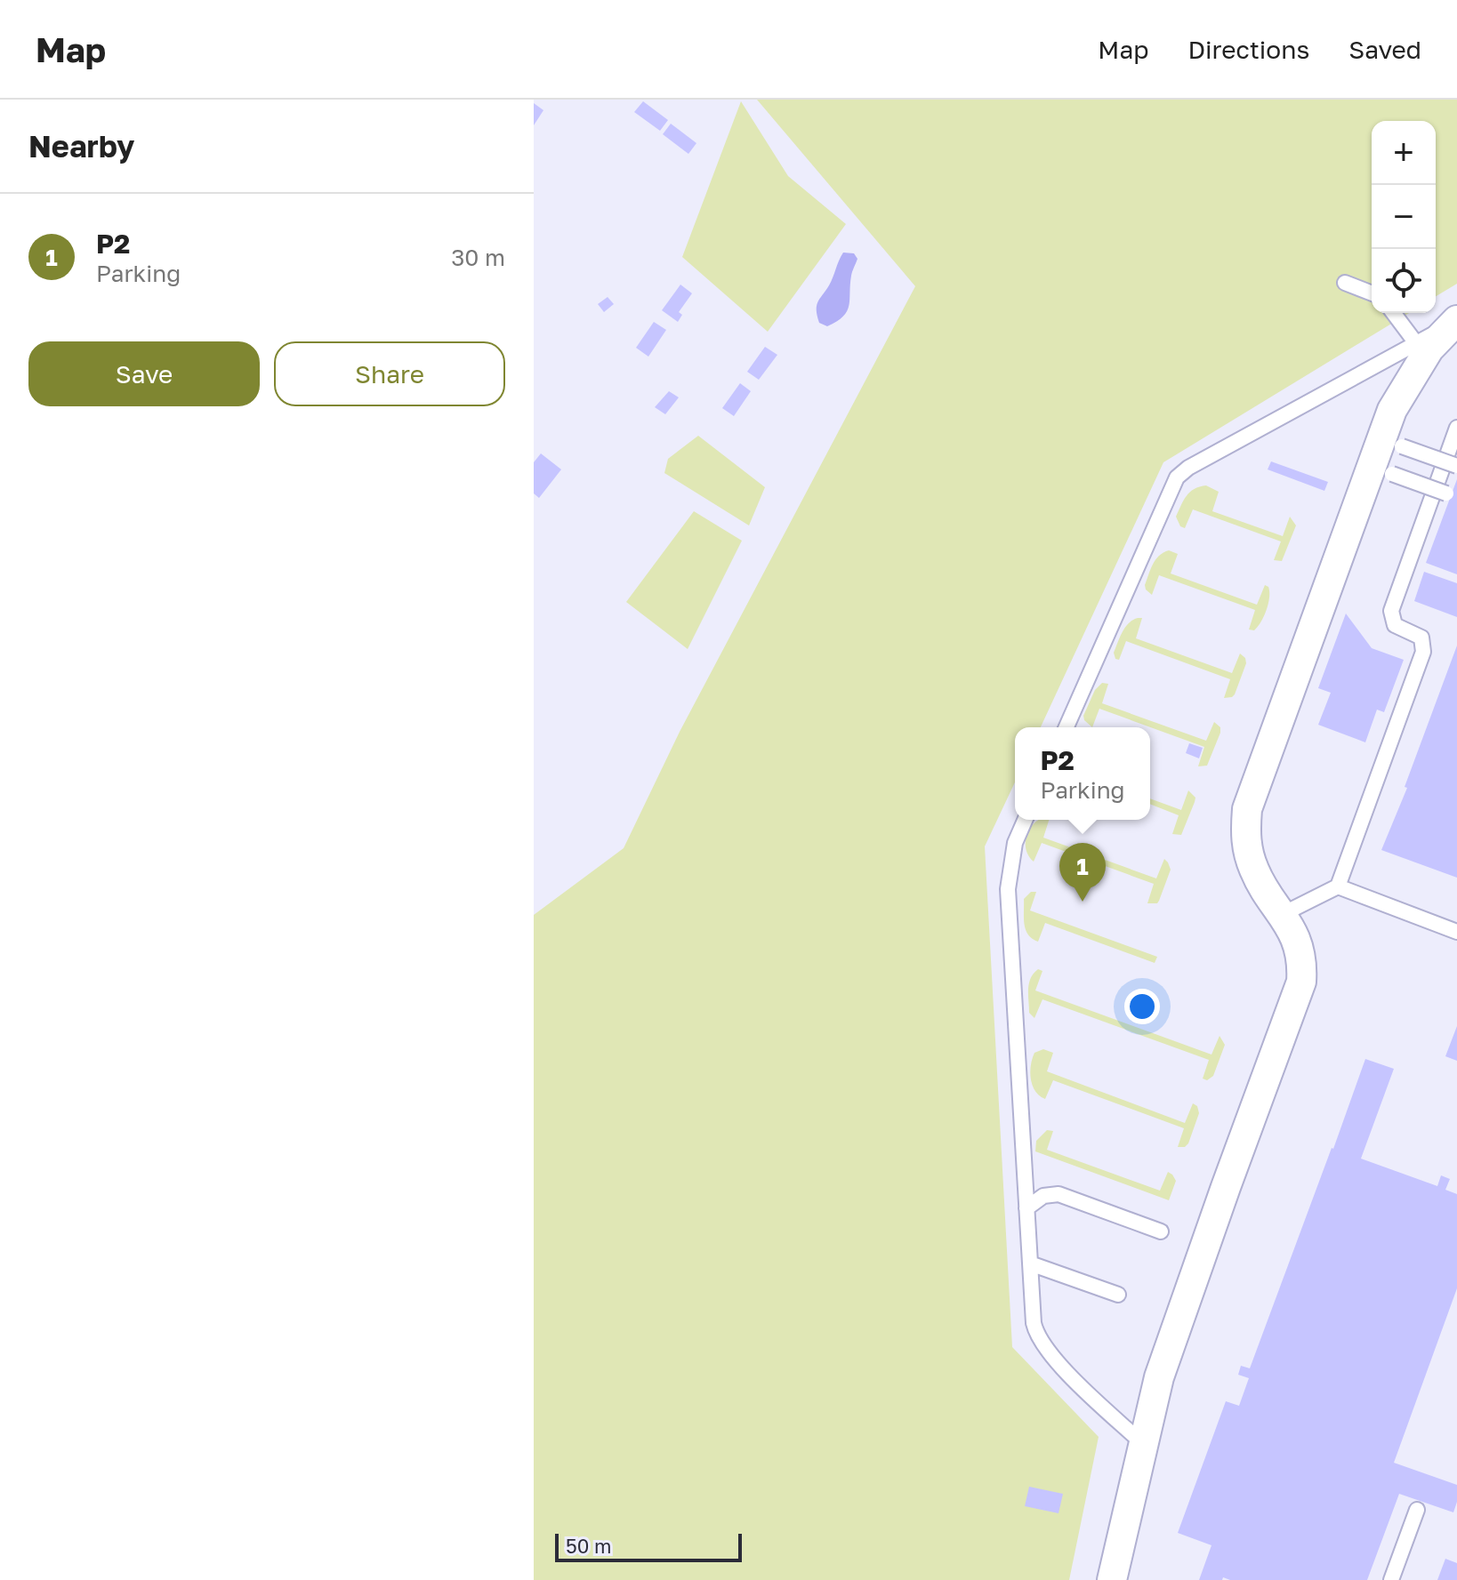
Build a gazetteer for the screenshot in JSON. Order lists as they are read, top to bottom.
{
  "scale_bar": "50 m",
  "page": {
    "header": "Map",
    "nav": ["Map", "Directions", "Saved"],
    "heading": "Nearby",
    "map_buttons": ["+", "−"],
    "list": [
      {
        "mark": "1",
        "name": "P2",
        "note": "Parking",
        "value": "30 m"
      }
    ],
    "buttons": ["Save", "Share"],
    "popup": ["P2", "Parking"],
    "pins": "1",
    "scale": "50 m"
  }
}
